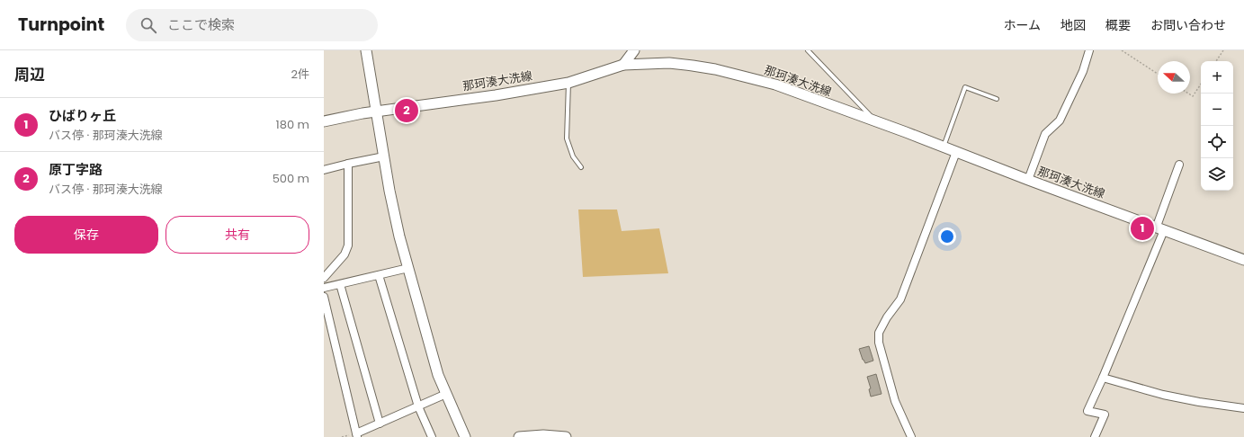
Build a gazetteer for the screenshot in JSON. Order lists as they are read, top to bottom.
{
  "streets": {
    "main road": ["那珂湊大洗線"]
  },
  "north": "left",
  "page": {
    "header": "Turnpoint",
    "search": "ここで検索",
    "nav": [
      "ホーム",
      "地図",
      "概要",
      "お問い合わせ"
    ],
    "heading": ["周辺", "2件"],
    "map_buttons": ["+", "−"],
    "list": [
      {
        "mark": "1",
        "name": "ひばりヶ丘",
        "note": "バス停 · 那珂湊大洗線",
        "value": "180 m"
      },
      {
        "mark": "2",
        "name": "原丁字路",
        "note": "バス停 · 那珂湊大洗線",
        "value": "500 m"
      }
    ],
    "pins": ["2", "1"],
    "buttons": ["保存", "共有"]
  }
}
